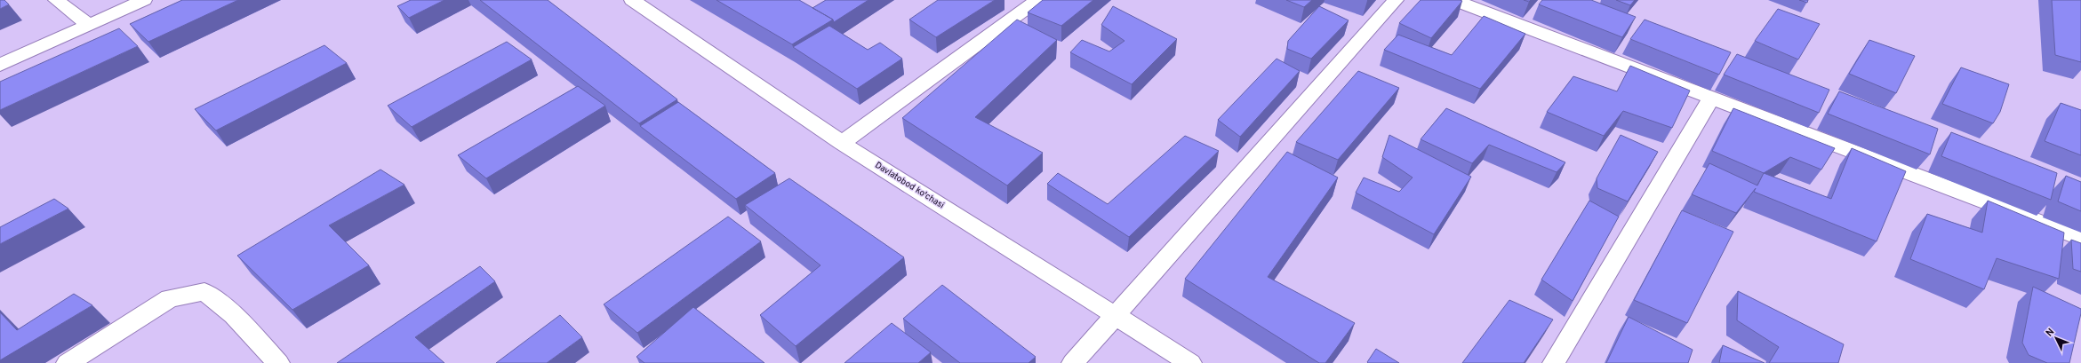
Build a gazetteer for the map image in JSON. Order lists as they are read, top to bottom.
{
  "streets": {
    "street": ["Davlatobod ko'chasi"]
  },
  "north": "top left"
}
